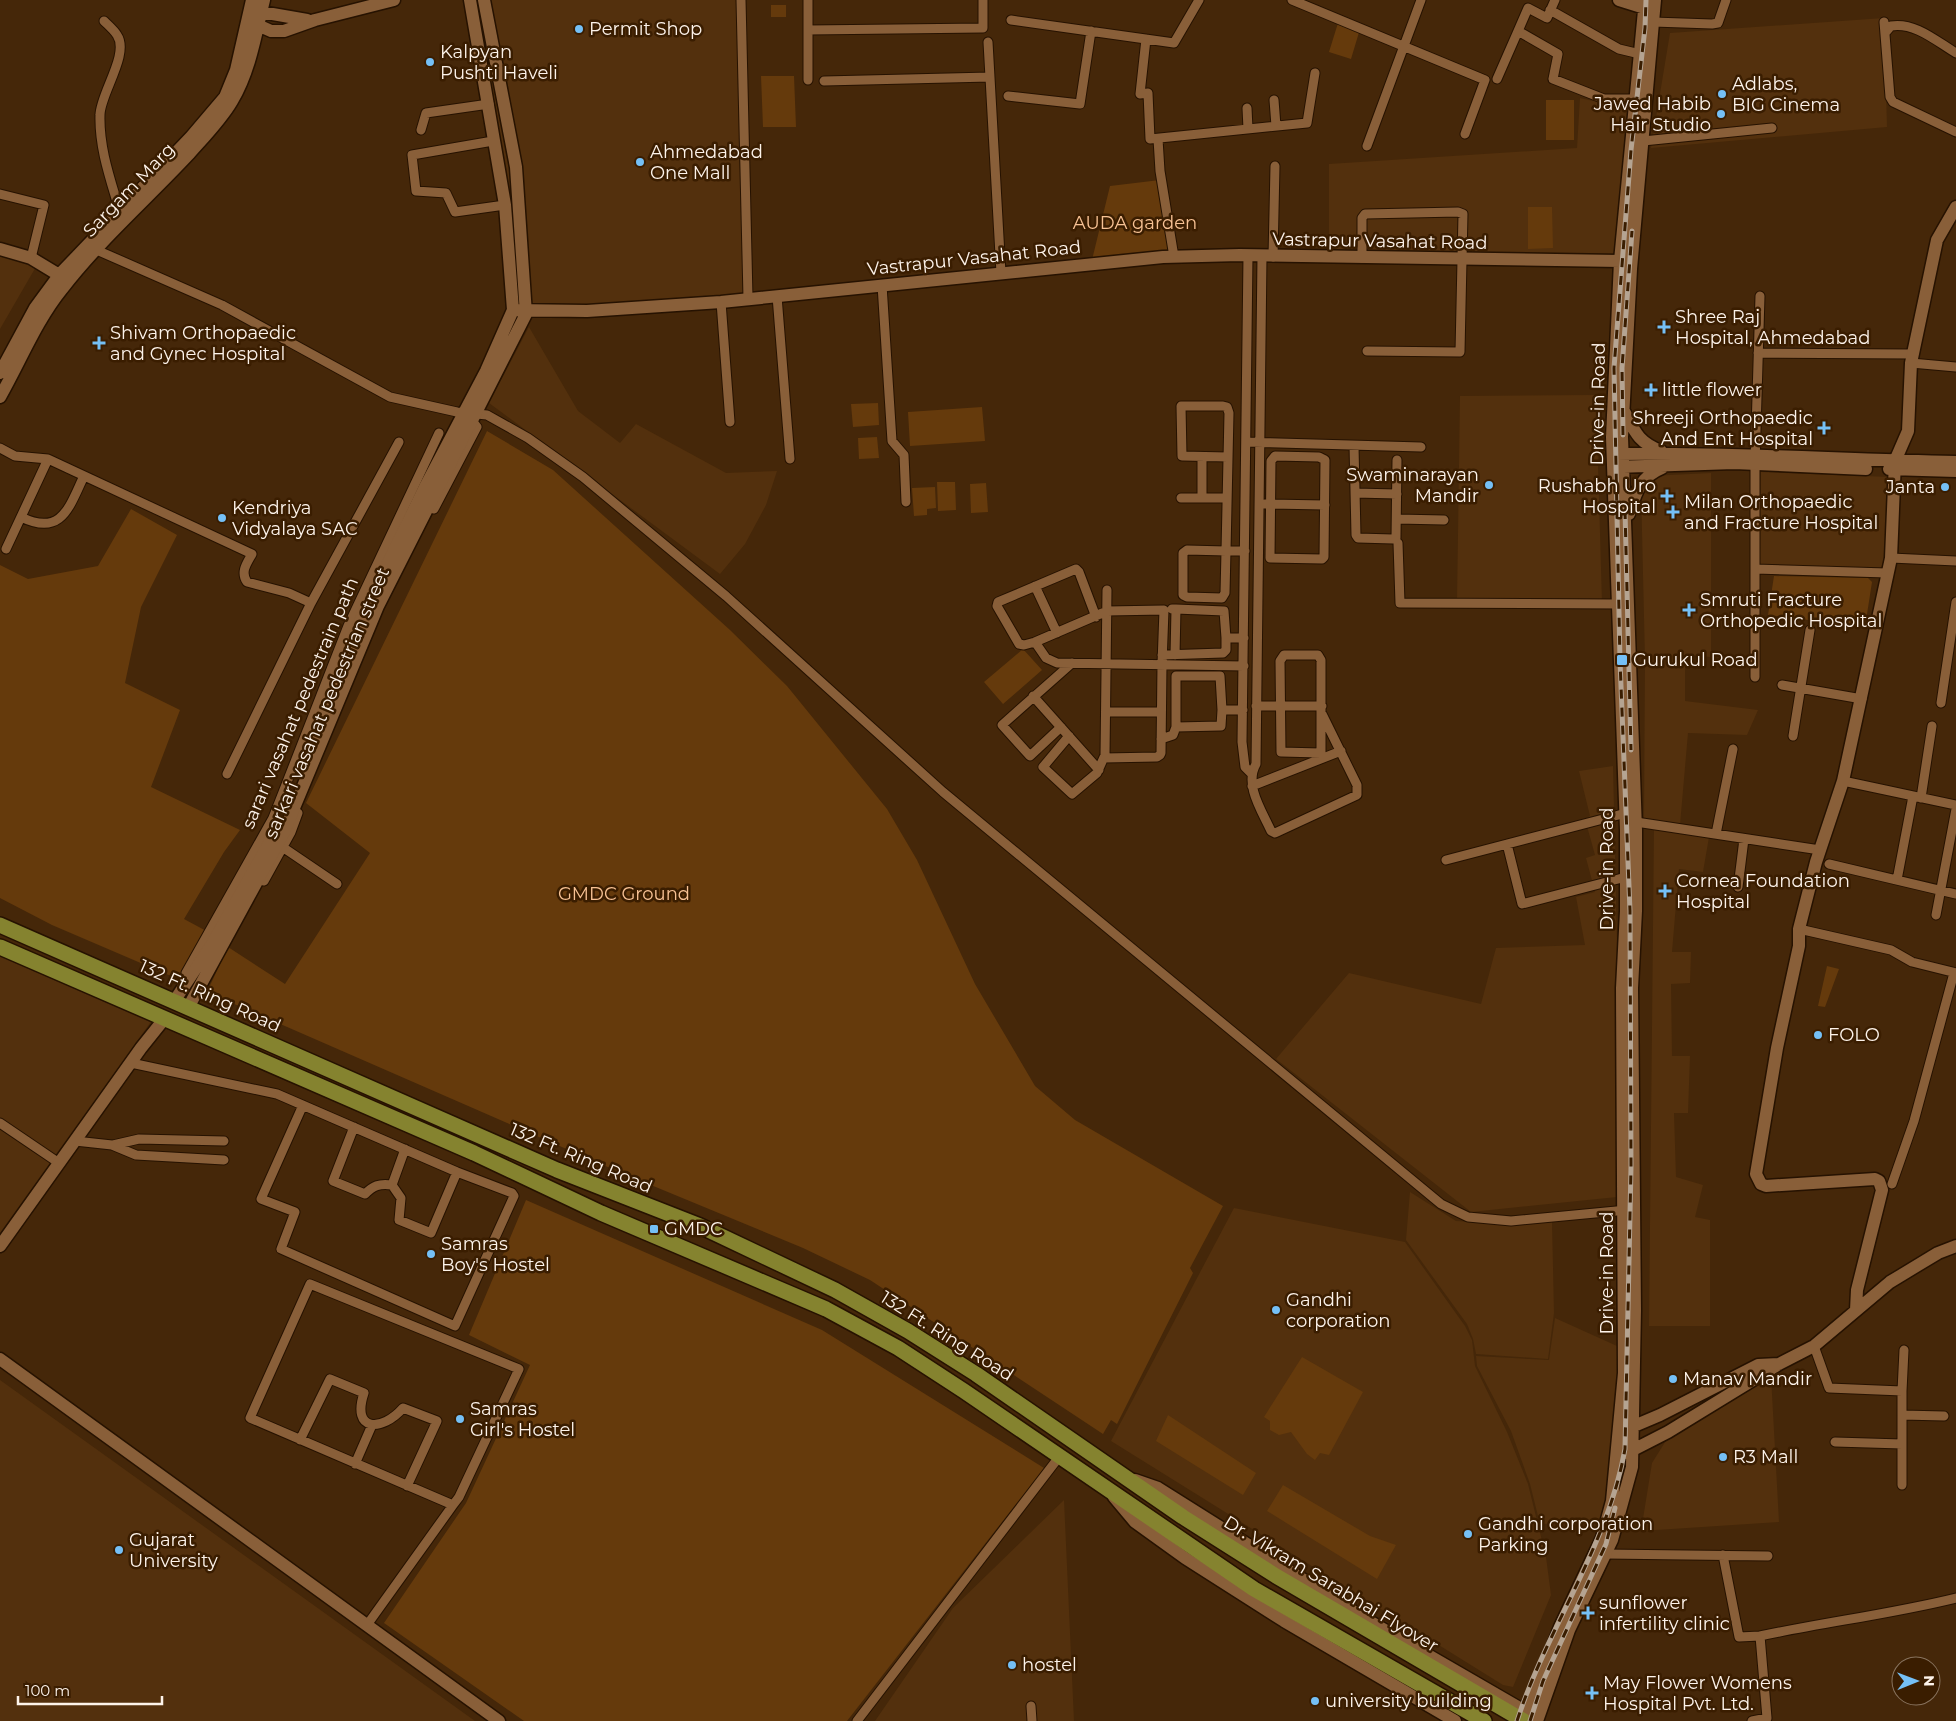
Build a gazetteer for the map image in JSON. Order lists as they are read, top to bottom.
{
  "streets": {
    "main road": ["132 Ft. Ring Road", "Dr. Vikram Sarabhai Flyover"],
    "street": [
      "Sargam Marg",
      "Vastrapur Vasahat Road",
      "Drive-in Road",
      "sarari vasahat pedestrain path"
    ]
  },
  "crossings": [
    ["Vastrapur Vasahat Road", "Drive-in Road"],
    ["Drive-in Road", "Dr. Vikram Sarabhai Flyover"],
    ["132 Ft. Ring Road", "Dr. Vikram Sarabhai Flyover"]
  ],
  "parks": ["AUDA garden", "GMDC Ground"],
  "places": {
    "other": [
      "Permit Shop",
      "Kalpyan Pushti Haveli",
      "Adlabs, BIG Cinema",
      "Jawed Habib Hair Studio",
      "Ahmedabad One Mall",
      "Swaminarayan Mandir",
      "Janta",
      "Kendriya Vidyalaya SAC",
      "FOLO",
      "Samras Boy's Hostel",
      "Gandhi corporation",
      "Manav Mandir",
      "Samras Girl's Hostel",
      "R3 Mall",
      "Gandhi corporation Parking",
      "Gujarat University",
      "hostel",
      "university building"
    ],
    "health": [
      "Shree Raj Hospital, Ahmedabad",
      "Shivam Orthopaedic and Gynec Hospital",
      "little flower",
      "Shreeji Orthopaedic And Ent Hospital",
      "Rushabh Uro Hospital",
      "Milan Orthopaedic and Fracture Hospital",
      "Smruti Fracture Orthopedic Hospital",
      "Cornea Foundation Hospital",
      "sunflower infertility clinic",
      "May Flower Womens Hospital Pvt. Ltd."
    ],
    "transit": ["Gurukul Road", "GMDC"]
  },
  "scale_bar": "100 m",
  "north": "right"
}
